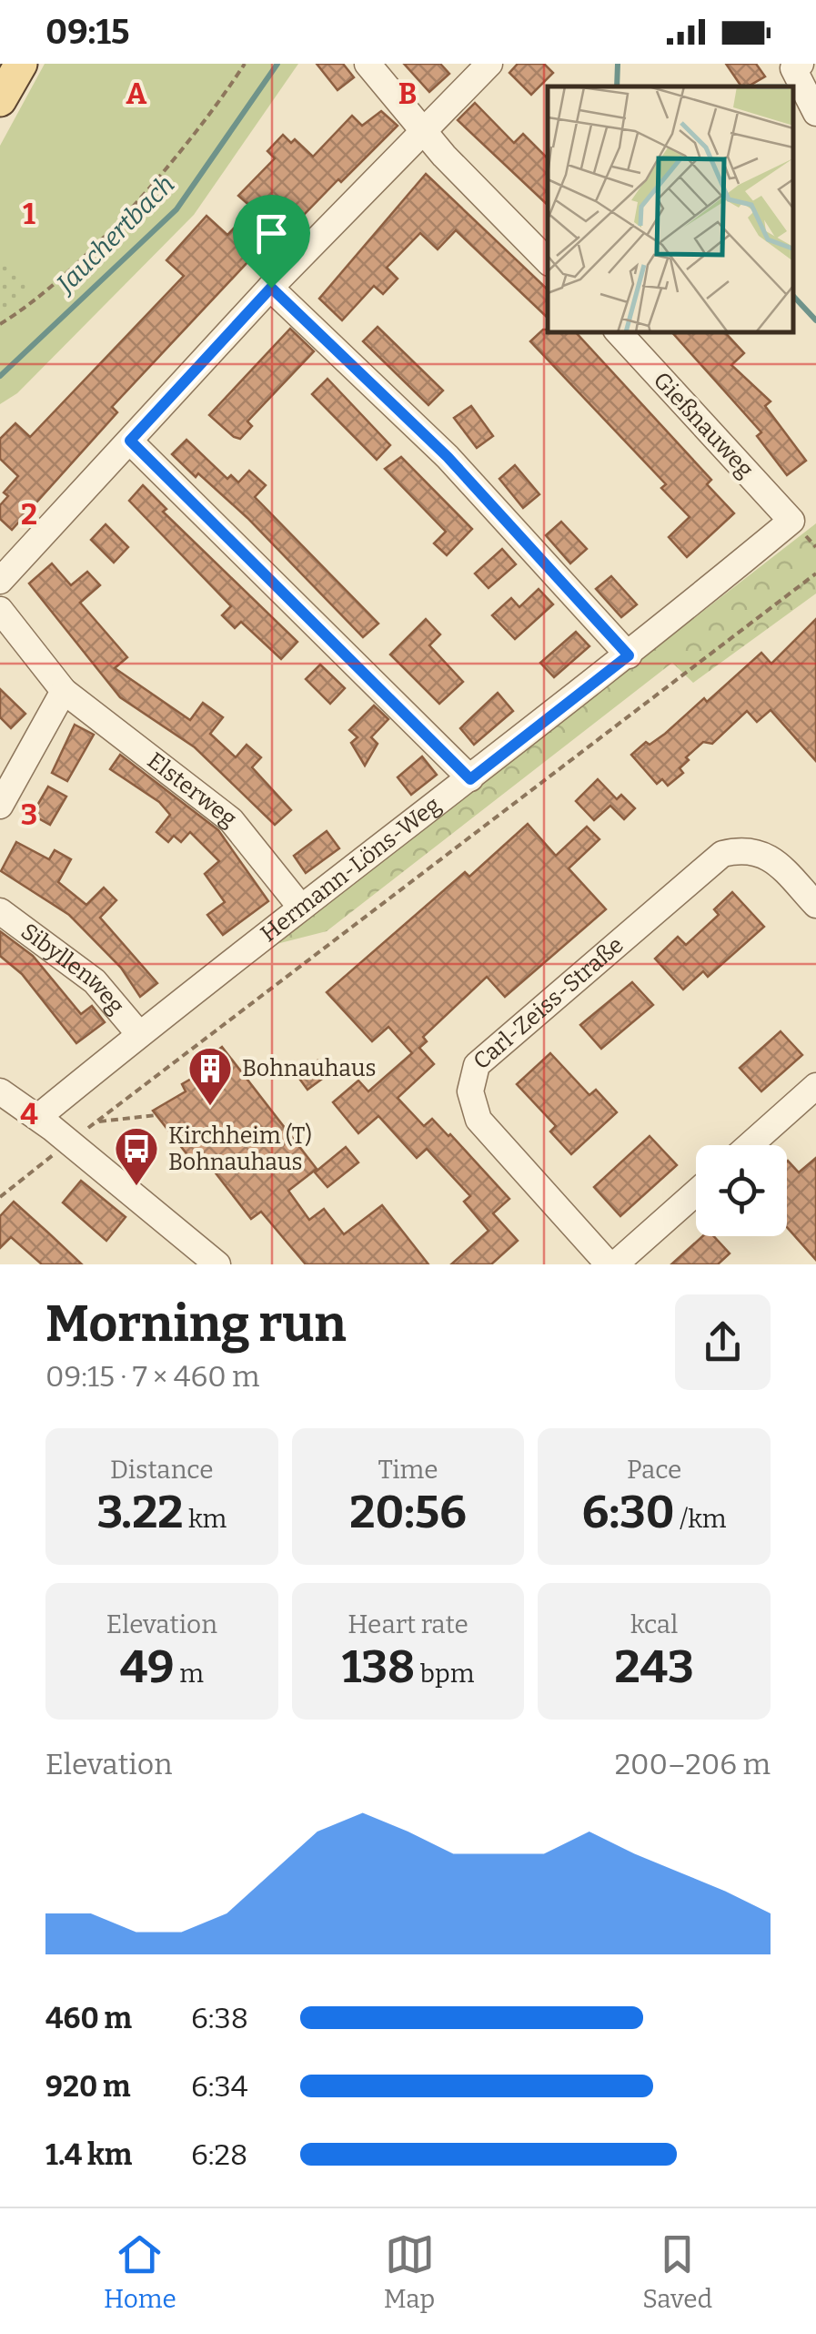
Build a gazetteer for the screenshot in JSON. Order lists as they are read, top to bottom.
{
  "streets": {
    "street": [
      "Gießnauweg",
      "Elsterweg",
      "Hermann-Löns-Weg",
      "Sibyllenweg",
      "Carl-Zeiss-Straße"
    ]
  },
  "crossings": [
    ["Gießnauweg", "Hermann-Löns-Weg"],
    ["Elsterweg", "Hermann-Löns-Weg"],
    ["Hermann-Löns-Weg", "Sibyllenweg"]
  ],
  "water": ["Jauchertbach"],
  "places": {
    "building": ["Bohnauhaus"],
    "bus stop": ["Kirchheim (T) Bohnauhaus"]
  },
  "page": {
    "status": "09:15",
    "heading": ["Morning run", "09:15 · 7 × 460 m"],
    "stats": [
      ["Distance", "3.22 km"],
      ["Time", "20:56"],
      ["Pace", "6:30 /km"],
      ["Elevation", "49 m"],
      ["Heart rate", "138 bpm"],
      ["kcal", "243"]
    ],
    "chart": ["Elevation", "200–206 m"],
    "list": [
      {
        "name": "460 m",
        "note": "6:38"
      },
      {
        "name": "920 m",
        "note": "6:34"
      },
      {
        "name": "1.4 km",
        "note": "6:28"
      }
    ],
    "tabs": ["Home", "Map", "Saved"]
  },
  "grid": {
    "columns": ["A", "B"],
    "rows": [
      "1",
      "2",
      "3",
      "4"
    ]
  }
}
